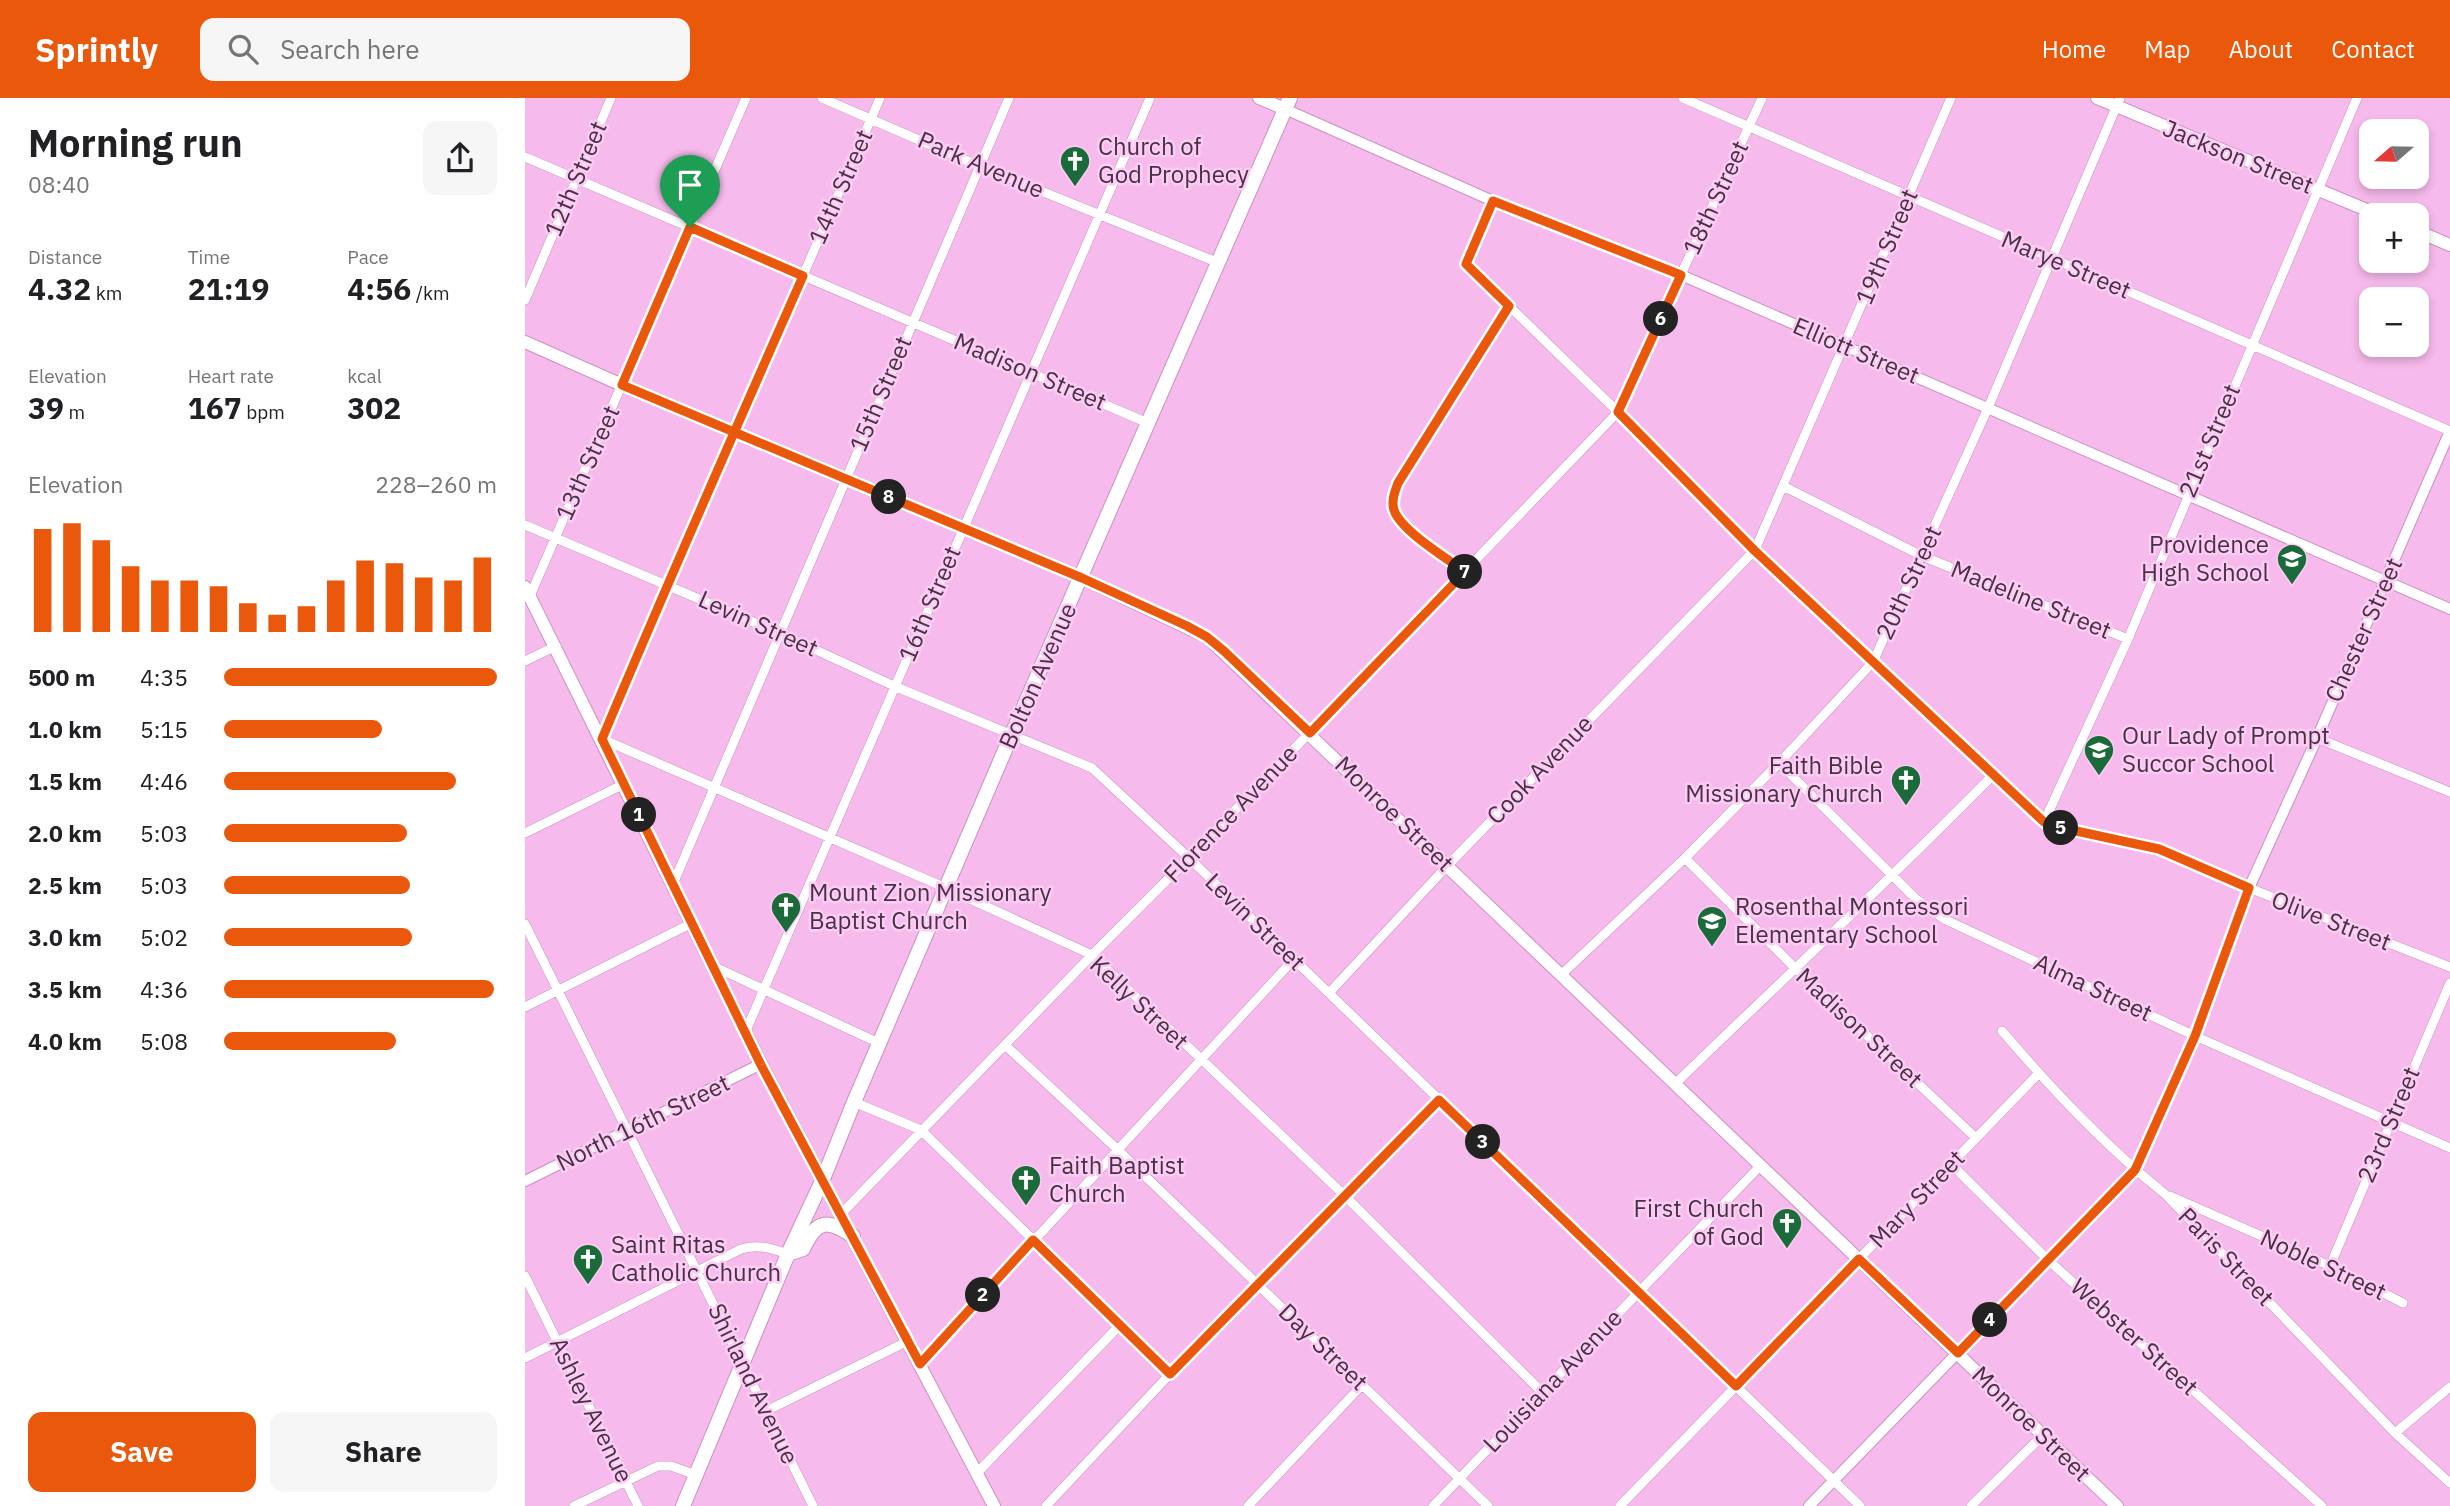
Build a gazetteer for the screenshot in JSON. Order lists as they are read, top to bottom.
{
  "streets": {
    "main road": [
      "Jackson Street",
      "Elliott Street",
      "Bolton Avenue",
      "Monroe Street"
    ],
    "street": [
      "Park Avenue",
      "12th Street",
      "14th Street",
      "18th Street",
      "19th Street",
      "Marye Street",
      "Madison Street",
      "15th Street",
      "21st Street",
      "13th Street",
      "20th Street",
      "Madeline Street",
      "16th Street",
      "Levin Street",
      "Chester Street",
      "Cook Avenue",
      "Florence Avenue",
      "Olive Street",
      "Alma Street",
      "Kelly Street",
      "North 16th Street",
      "23rd Street",
      "Mary Street",
      "Paris Street",
      "Noble Street",
      "Webster Street",
      "Day Street",
      "Louisiana Avenue",
      "Shirland Avenue",
      "Ashley Avenue"
    ]
  },
  "crossings": [
    ["Jackson Street", "21st Street"],
    ["Jackson Street", "20th Street"],
    ["Park Avenue", "14th Street"],
    ["Park Avenue", "15th Street"],
    ["Park Avenue", "16th Street"],
    ["Park Avenue", "Bolton Avenue"],
    ["12th Street", "Madison Street"],
    ["14th Street", "Madison Street"],
    ["14th Street", "Levin Street"],
    ["14th Street", "Monroe Street"],
    ["14th Street", "Kelly Street"],
    ["18th Street", "Marye Street"],
    ["18th Street", "Elliott Street"],
    ["18th Street", "Florence Avenue"],
    ["18th Street", "Olive Street"],
    ["19th Street", "Marye Street"],
    ["19th Street", "Elliott Street"],
    ["19th Street", "Madeline Street"],
    ["19th Street", "Cook Avenue"],
    ["19th Street", "Olive Street"],
    ["Marye Street", "21st Street"],
    ["Marye Street", "20th Street"],
    ["Marye Street", "Chester Street"],
    ["Elliott Street", "21st Street"],
    ["Elliott Street", "20th Street"],
    ["Elliott Street", "Chester Street"],
    ["Elliott Street", "Bolton Avenue"],
    ["Elliott Street", "Olive Street"],
    ["Madison Street", "15th Street"],
    ["Madison Street", "13th Street"],
    ["Madison Street", "20th Street"],
    ["Madison Street", "16th Street"],
    ["Madison Street", "Bolton Avenue"],
    ["Madison Street", "Mary Street"],
    ["15th Street", "Levin Street"],
    ["15th Street", "Monroe Street"],
    ["15th Street", "Kelly Street"],
    ["21st Street", "Madeline Street"],
    ["21st Street", "Olive Street"],
    ["13th Street", "Levin Street"],
    ["13th Street", "Monroe Street"],
    ["20th Street", "Madeline Street"],
    ["20th Street", "Monroe Street"],
    ["20th Street", "Olive Street"],
    ["20th Street", "Alma Street"],
    ["16th Street", "Levin Street"],
    ["16th Street", "Monroe Street"],
    ["16th Street", "Kelly Street"],
    ["Levin Street", "Chester Street"],
    ["Levin Street", "Bolton Avenue"],
    ["Levin Street", "Cook Avenue"],
    ["Levin Street", "Florence Avenue"],
    ["Levin Street", "Mary Street"],
    ["Levin Street", "Louisiana Avenue"],
    ["Chester Street", "Monroe Street"],
    ["Chester Street", "Olive Street"],
    ["Chester Street", "Alma Street"],
    ["Chester Street", "Paris Street"],
    ["Chester Street", "Webster Street"],
    ["Bolton Avenue", "Monroe Street"],
    ["Bolton Avenue", "Kelly Street"],
    ["Bolton Avenue", "Shirland Avenue"],
    ["Cook Avenue", "Monroe Street"],
    ["Cook Avenue", "Olive Street"],
    ["Florence Avenue", "Monroe Street"],
    ["Florence Avenue", "Olive Street"],
    ["Florence Avenue", "Kelly Street"],
    ["Florence Avenue", "Day Street"],
    ["Monroe Street", "Mary Street"],
    ["Monroe Street", "Louisiana Avenue"],
    ["Alma Street", "23rd Street"],
    ["Kelly Street", "Louisiana Avenue"],
    ["North 16th Street", "Shirland Avenue"],
    ["23rd Street", "Noble Street"],
    ["Mary Street", "Paris Street"],
    ["Mary Street", "Webster Street"],
    ["Paris Street", "Noble Street"],
    ["Day Street", "Louisiana Avenue"]
  ],
  "places": {
    "church": [
      "Church of God Prophecy",
      "Faith Bible Missionary Church",
      "Mount Zion Missionary Baptist Church",
      "Faith Baptist Church",
      "First Church of God",
      "Saint Ritas Catholic Church"
    ],
    "school or university": ["Providence High School", "Our Lady of Prompt Succor School", "Rosenthal Montessori Elementary School"]
  },
  "north": "left",
  "page": {
    "header": "Sprintly",
    "search": "Search here",
    "nav": [
      "Home",
      "Map",
      "About",
      "Contact"
    ],
    "heading": ["Morning run", "08:40"],
    "map_buttons": ["+", "−"],
    "stats": [
      ["Distance", "4.32 km"],
      ["Time", "21:19"],
      ["Pace", "4:56 /km"],
      ["Elevation", "39 m"],
      ["Heart rate", "167 bpm"],
      ["kcal", "302"]
    ],
    "pins": [
      "6",
      "8",
      "7",
      "1",
      "5",
      "3",
      "2",
      "4"
    ],
    "chart": ["Elevation", "228–260 m"],
    "list": [
      {
        "name": "500 m",
        "note": "4:35"
      },
      {
        "name": "1.0 km",
        "note": "5:15"
      },
      {
        "name": "1.5 km",
        "note": "4:46"
      },
      {
        "name": "2.0 km",
        "note": "5:03"
      },
      {
        "name": "2.5 km",
        "note": "5:03"
      },
      {
        "name": "3.0 km",
        "note": "5:02"
      },
      {
        "name": "3.5 km",
        "note": "4:36"
      },
      {
        "name": "4.0 km",
        "note": "5:08"
      }
    ],
    "buttons": ["Save", "Share"]
  }
}
